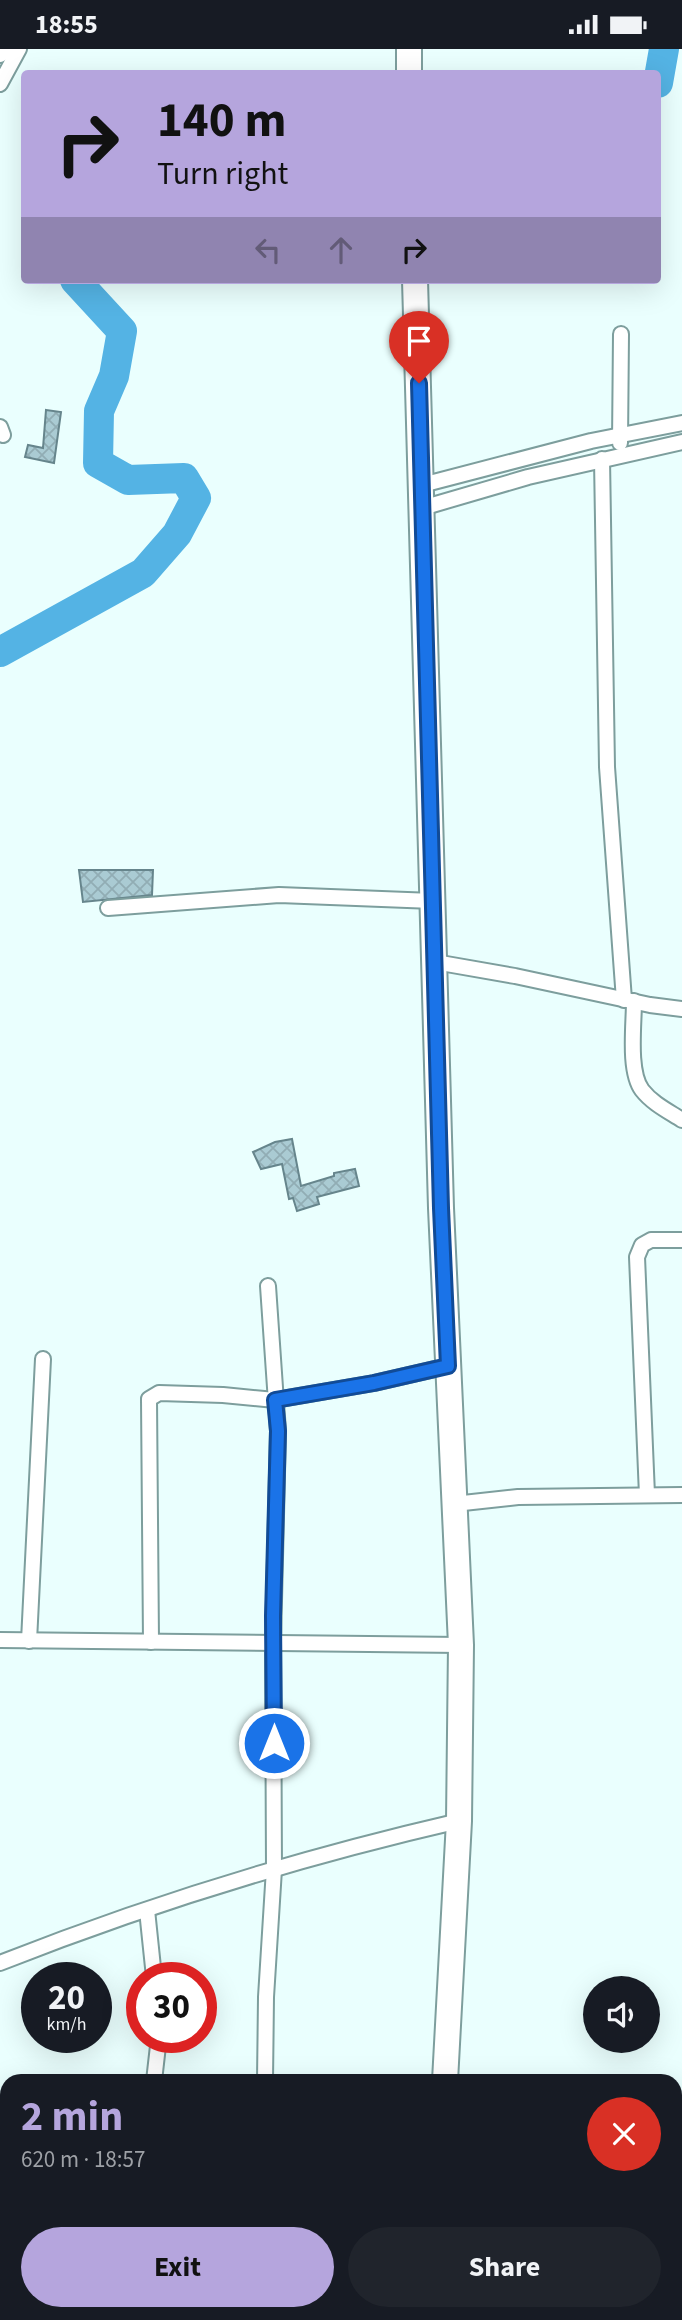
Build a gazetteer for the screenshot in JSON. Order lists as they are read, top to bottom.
{
  "page": {
    "status": "18:55",
    "turn": ["140 m", "Turn right"],
    "speed": "20 km/h",
    "limit": "30",
    "heading": ["2 min", "620 m · 18:57"],
    "buttons": ["Exit", "Share"]
  }
}
